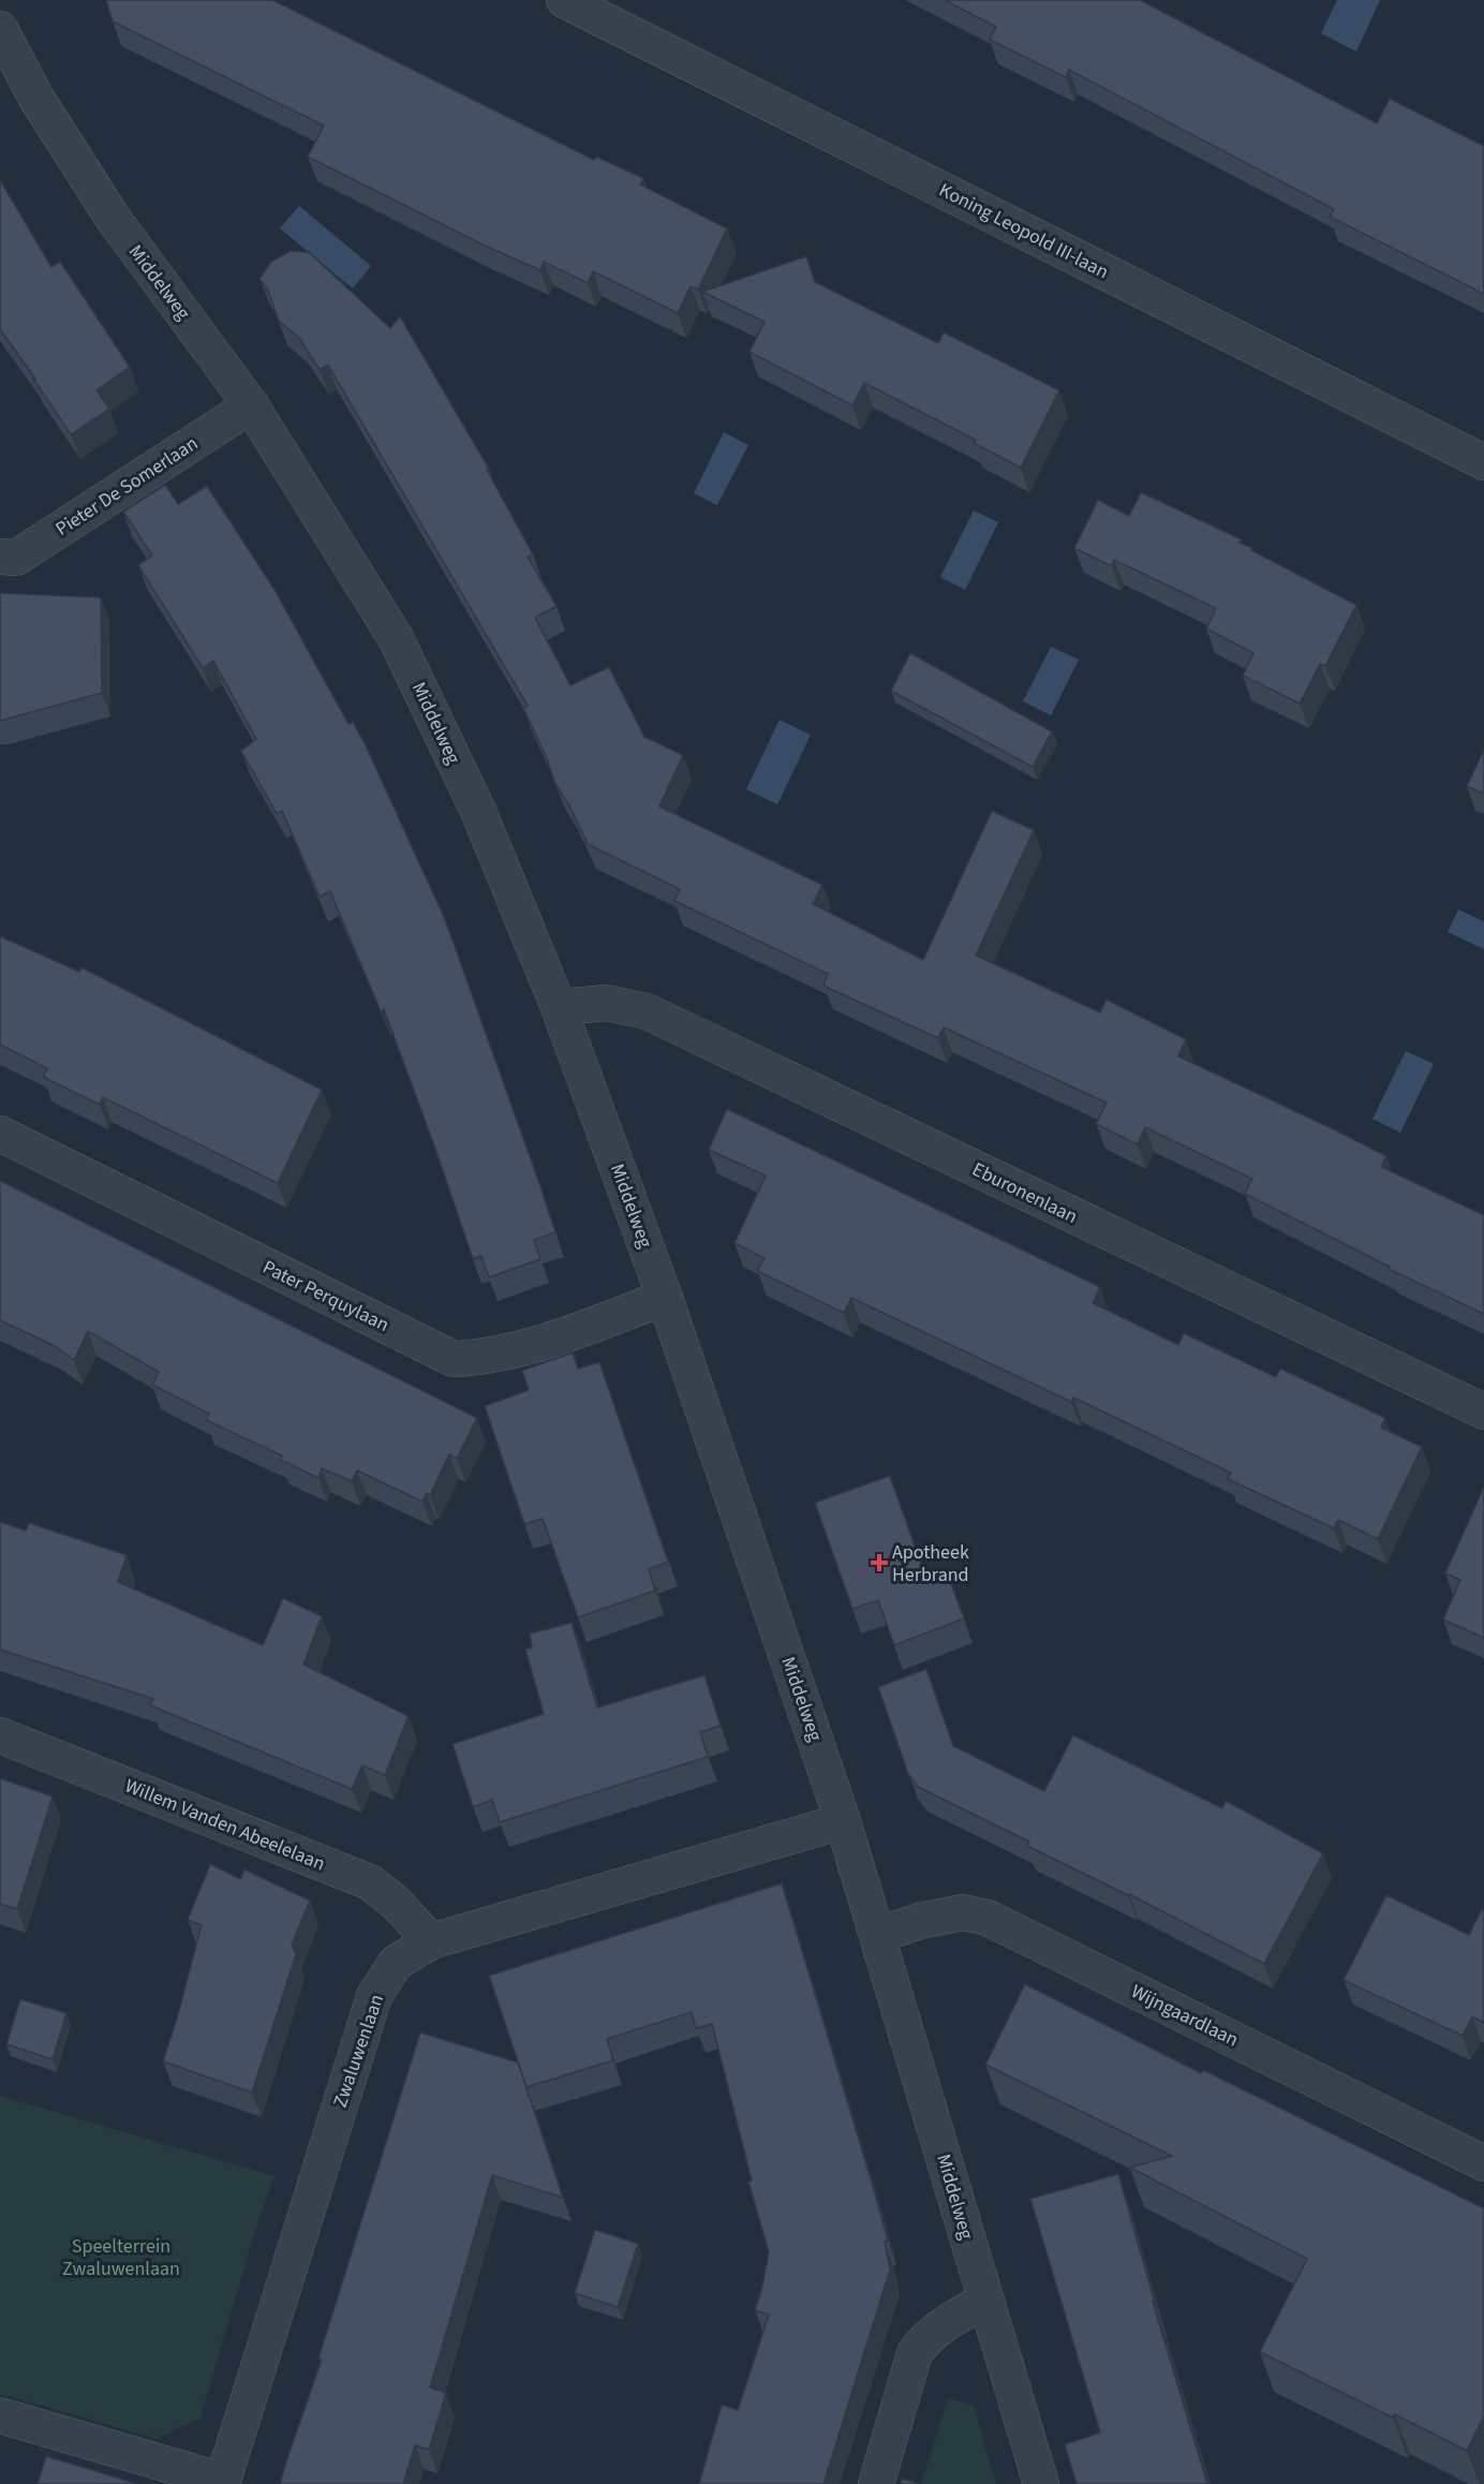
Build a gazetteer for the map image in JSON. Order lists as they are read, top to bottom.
{
  "streets": {
    "street": [
      "Koning Leopold III-laan",
      "Middelweg",
      "Pieter De Somerlaan",
      "Eburonenlaan",
      "Pater Perquylaan",
      "Willem Vanden Abeelelaan",
      "Wijngaardlaan",
      "Zwaluwenlaan"
    ]
  },
  "crossings": [
    ["Middelweg", "Pieter De Somerlaan"],
    ["Middelweg", "Eburonenlaan"],
    ["Middelweg", "Pater Perquylaan"],
    ["Middelweg", "Wijngaardlaan"],
    ["Middelweg", "Zwaluwenlaan"],
    ["Willem Vanden Abeelelaan", "Zwaluwenlaan"]
  ],
  "parks": ["Speelterrein Zwaluwenlaan"],
  "places": {
    "health": ["Apotheek Herbrand"]
  }
}
